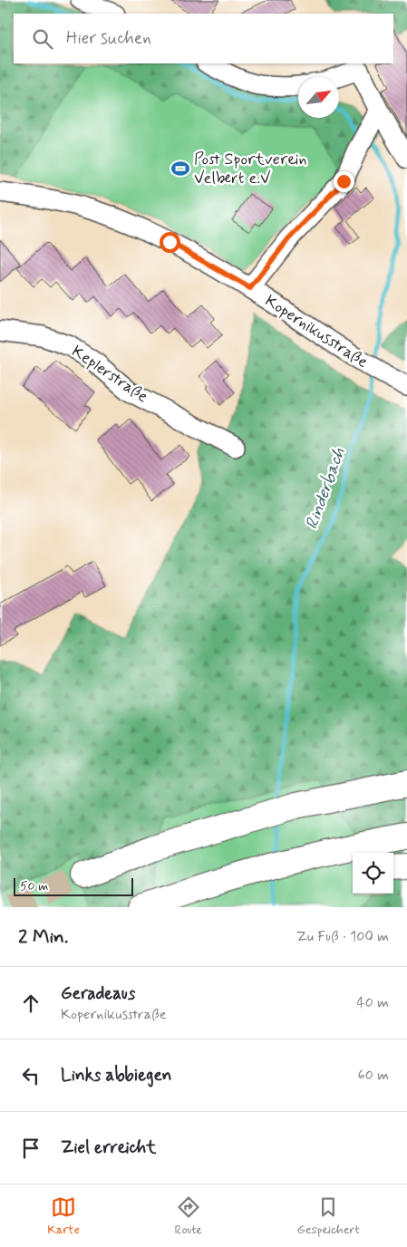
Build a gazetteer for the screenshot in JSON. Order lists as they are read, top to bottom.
{
  "streets": {
    "street": ["Kopernikusstraße", "Keplerstraße"]
  },
  "water": ["Rinderbach"],
  "places": {
    "sports": ["Post Sportverein Velbert e.V"]
  },
  "scale_bar": "50 m",
  "north": "top right",
  "page": {
    "search": "Hier suchen",
    "scale": "50 m",
    "heading": ["2 Min.", "Zu Fuß · 100 m"],
    "list": [
      ["Geradeaus", "Kopernikusstraße", "40 m"],
      ["Links abbiegen", "60 m"],
      "Ziel erreicht"
    ],
    "nav": ["Karte", "Route", "Gespeichert"]
  }
}
